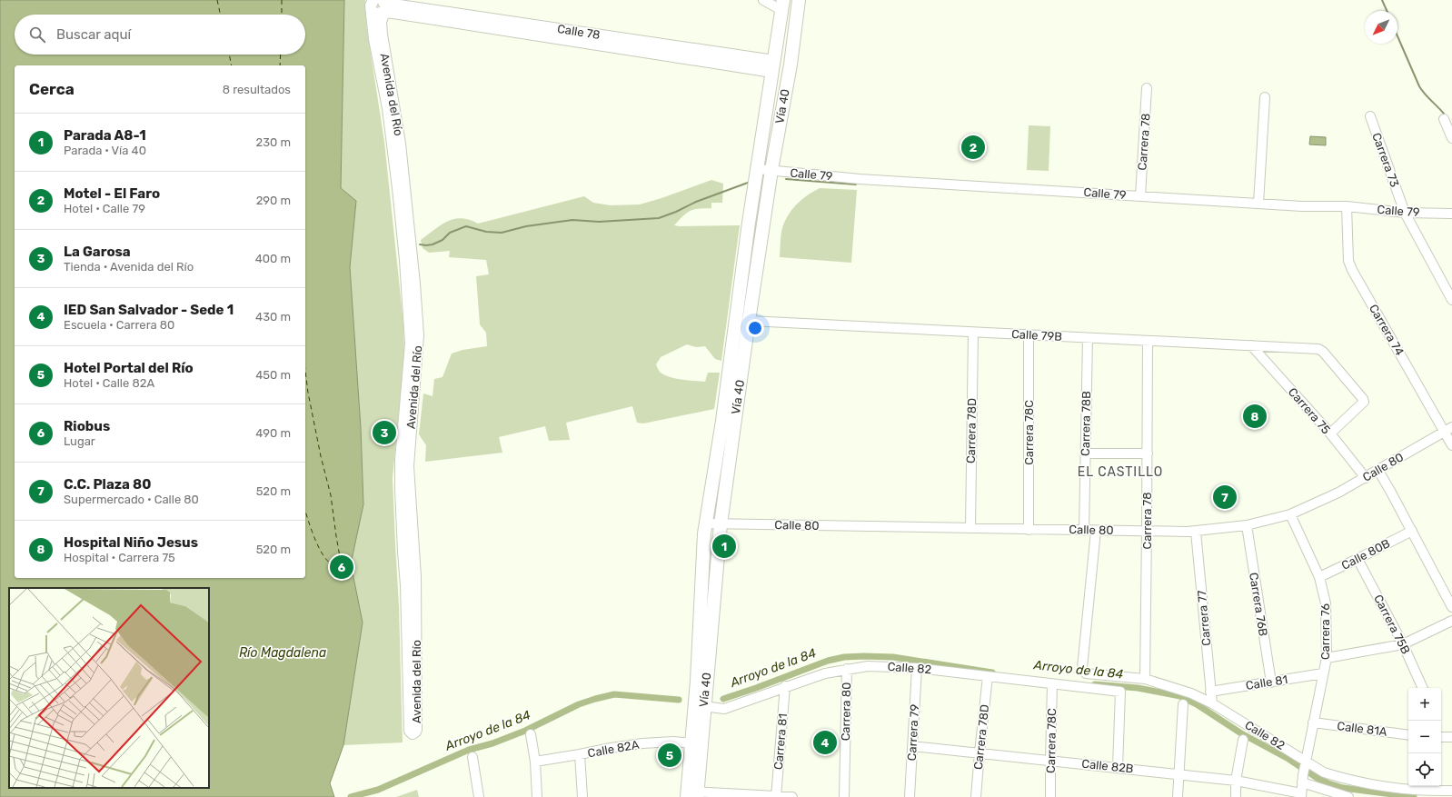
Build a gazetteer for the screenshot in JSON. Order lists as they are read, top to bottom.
{
  "streets": {
    "highway": ["Vía 40"],
    "main road": ["Calle 78", "Avenida del Río"],
    "street": [
      "Carrera 78",
      "Carrera 73",
      "Calle 79",
      "Carrera 74",
      "Calle 79B",
      "Carrera 75",
      "Carrera 78B",
      "Carrera 78D",
      "Carrera 78C",
      "Calle 80",
      "Calle 80B",
      "Carrera 76B",
      "Carrera 77",
      "Carrera 75B",
      "Carrera 76",
      "Calle 82",
      "Calle 81",
      "Carrera 80",
      "Calle 81A",
      "Carrera 79",
      "Carrera 81",
      "Calle 82A",
      "Calle 82B"
    ]
  },
  "crossings": [
    ["Calle 78", "Avenida del Río"],
    ["Calle 78", "Vía 40"],
    ["Vía 40", "Calle 79"],
    ["Vía 40", "Calle 79B"],
    ["Vía 40", "Calle 80"],
    ["Vía 40", "Calle 82"],
    ["Vía 40", "Calle 82A"],
    ["Carrera 78", "Calle 79"],
    ["Carrera 78", "Calle 79B"],
    ["Carrera 78", "Calle 80"],
    ["Carrera 78", "Calle 82"],
    ["Carrera 73", "Calle 79"],
    ["Calle 79", "Carrera 74"],
    ["Carrera 74", "Calle 80"],
    ["Calle 79B", "Carrera 75"],
    ["Calle 79B", "Carrera 78B"],
    ["Calle 79B", "Carrera 78D"],
    ["Calle 79B", "Carrera 78C"],
    ["Carrera 75", "Calle 80"],
    ["Carrera 78B", "Calle 80"],
    ["Carrera 78D", "Calle 80"],
    ["Carrera 78D", "Calle 82"],
    ["Carrera 78D", "Calle 82B"],
    ["Carrera 78C", "Calle 80"],
    ["Carrera 78C", "Calle 82"],
    ["Carrera 78C", "Calle 82B"],
    ["Calle 80", "Carrera 76B"],
    ["Calle 80", "Carrera 77"],
    ["Calle 80", "Carrera 76"],
    ["Calle 80", "Calle 82"],
    ["Calle 80B", "Carrera 75B"],
    ["Calle 80B", "Carrera 76"],
    ["Carrera 76B", "Calle 81"],
    ["Carrera 77", "Calle 82"],
    ["Carrera 77", "Calle 81"],
    ["Carrera 76", "Calle 82"],
    ["Carrera 76", "Calle 81"],
    ["Carrera 76", "Calle 81A"],
    ["Carrera 76", "Calle 82B"],
    ["Calle 82", "Carrera 80"],
    ["Calle 82", "Carrera 79"],
    ["Calle 82", "Carrera 81"],
    ["Calle 82", "Calle 82B"],
    ["Carrera 79", "Calle 82B"]
  ],
  "districts": ["EL CASTILLO"],
  "water": ["Río Magdalena", "Arroyo de la 84"],
  "north": "bottom left",
  "page": {
    "search": "Buscar aquí",
    "heading": ["Cerca", "8 resultados"],
    "list": [
      {
        "mark": "1",
        "name": "Parada A8-1",
        "note": "Parada · Vía 40",
        "value": "230 m"
      },
      {
        "mark": "2",
        "name": "Motel - El Faro",
        "note": "Hotel · Calle 79",
        "value": "290 m"
      },
      {
        "mark": "3",
        "name": "La Garosa",
        "note": "Tienda · Avenida del Río",
        "value": "400 m"
      },
      {
        "mark": "4",
        "name": "IED San Salvador - Sede 1",
        "note": "Escuela · Carrera 80",
        "value": "430 m"
      },
      {
        "mark": "5",
        "name": "Hotel Portal del Río",
        "note": "Hotel · Calle 82A",
        "value": "450 m"
      },
      {
        "mark": "6",
        "name": "Riobus",
        "note": "Lugar",
        "value": "490 m"
      },
      {
        "mark": "7",
        "name": "C.C. Plaza 80",
        "note": "Supermercado · Calle 80",
        "value": "520 m"
      },
      {
        "mark": "8",
        "name": "Hospital Niño Jesus",
        "note": "Hospital · Carrera 75",
        "value": "520 m"
      }
    ],
    "pins": [
      "2",
      "8",
      "3",
      "7",
      "1",
      "6",
      "4",
      "5"
    ],
    "map_buttons": ["+", "−"]
  }
}
